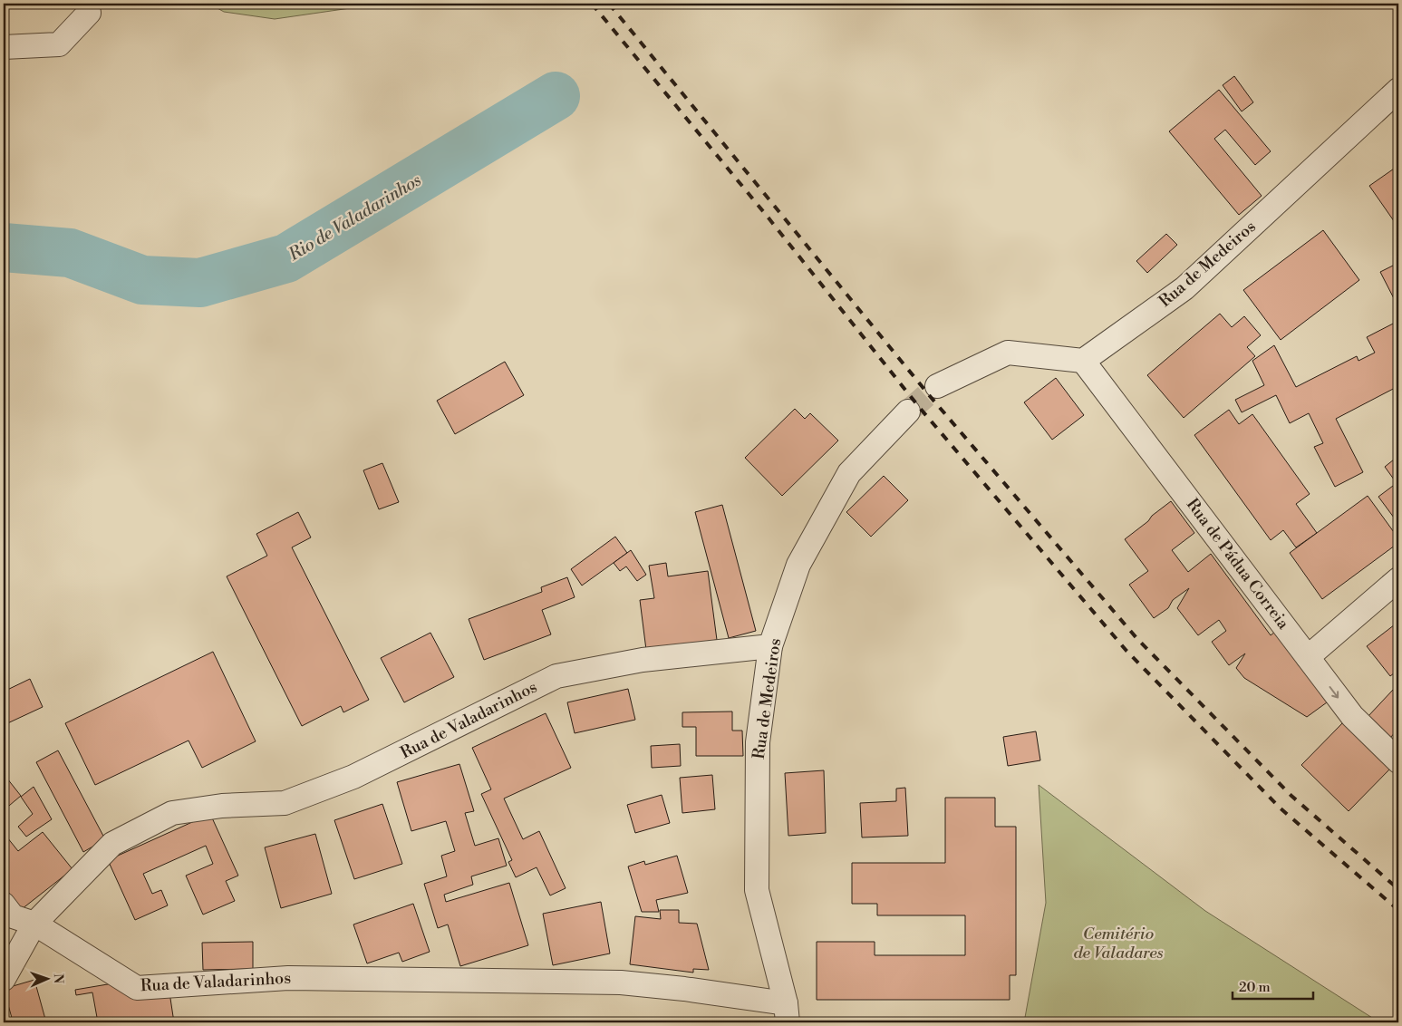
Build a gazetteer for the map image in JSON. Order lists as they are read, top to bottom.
{
  "streets": {
    "street": ["Rua de Medeiros", "Rua de Pádua Correia", "Rua de Valadarinhos"]
  },
  "crossings": [
    ["Rua de Medeiros", "Rua de Pádua Correia"],
    ["Rua de Medeiros", "Rua de Valadarinhos"]
  ],
  "water": ["Rio de Valadarinhos"],
  "parks": ["Cemitério de Valadares"],
  "scale_bar": "20 m",
  "north": "right"
}
